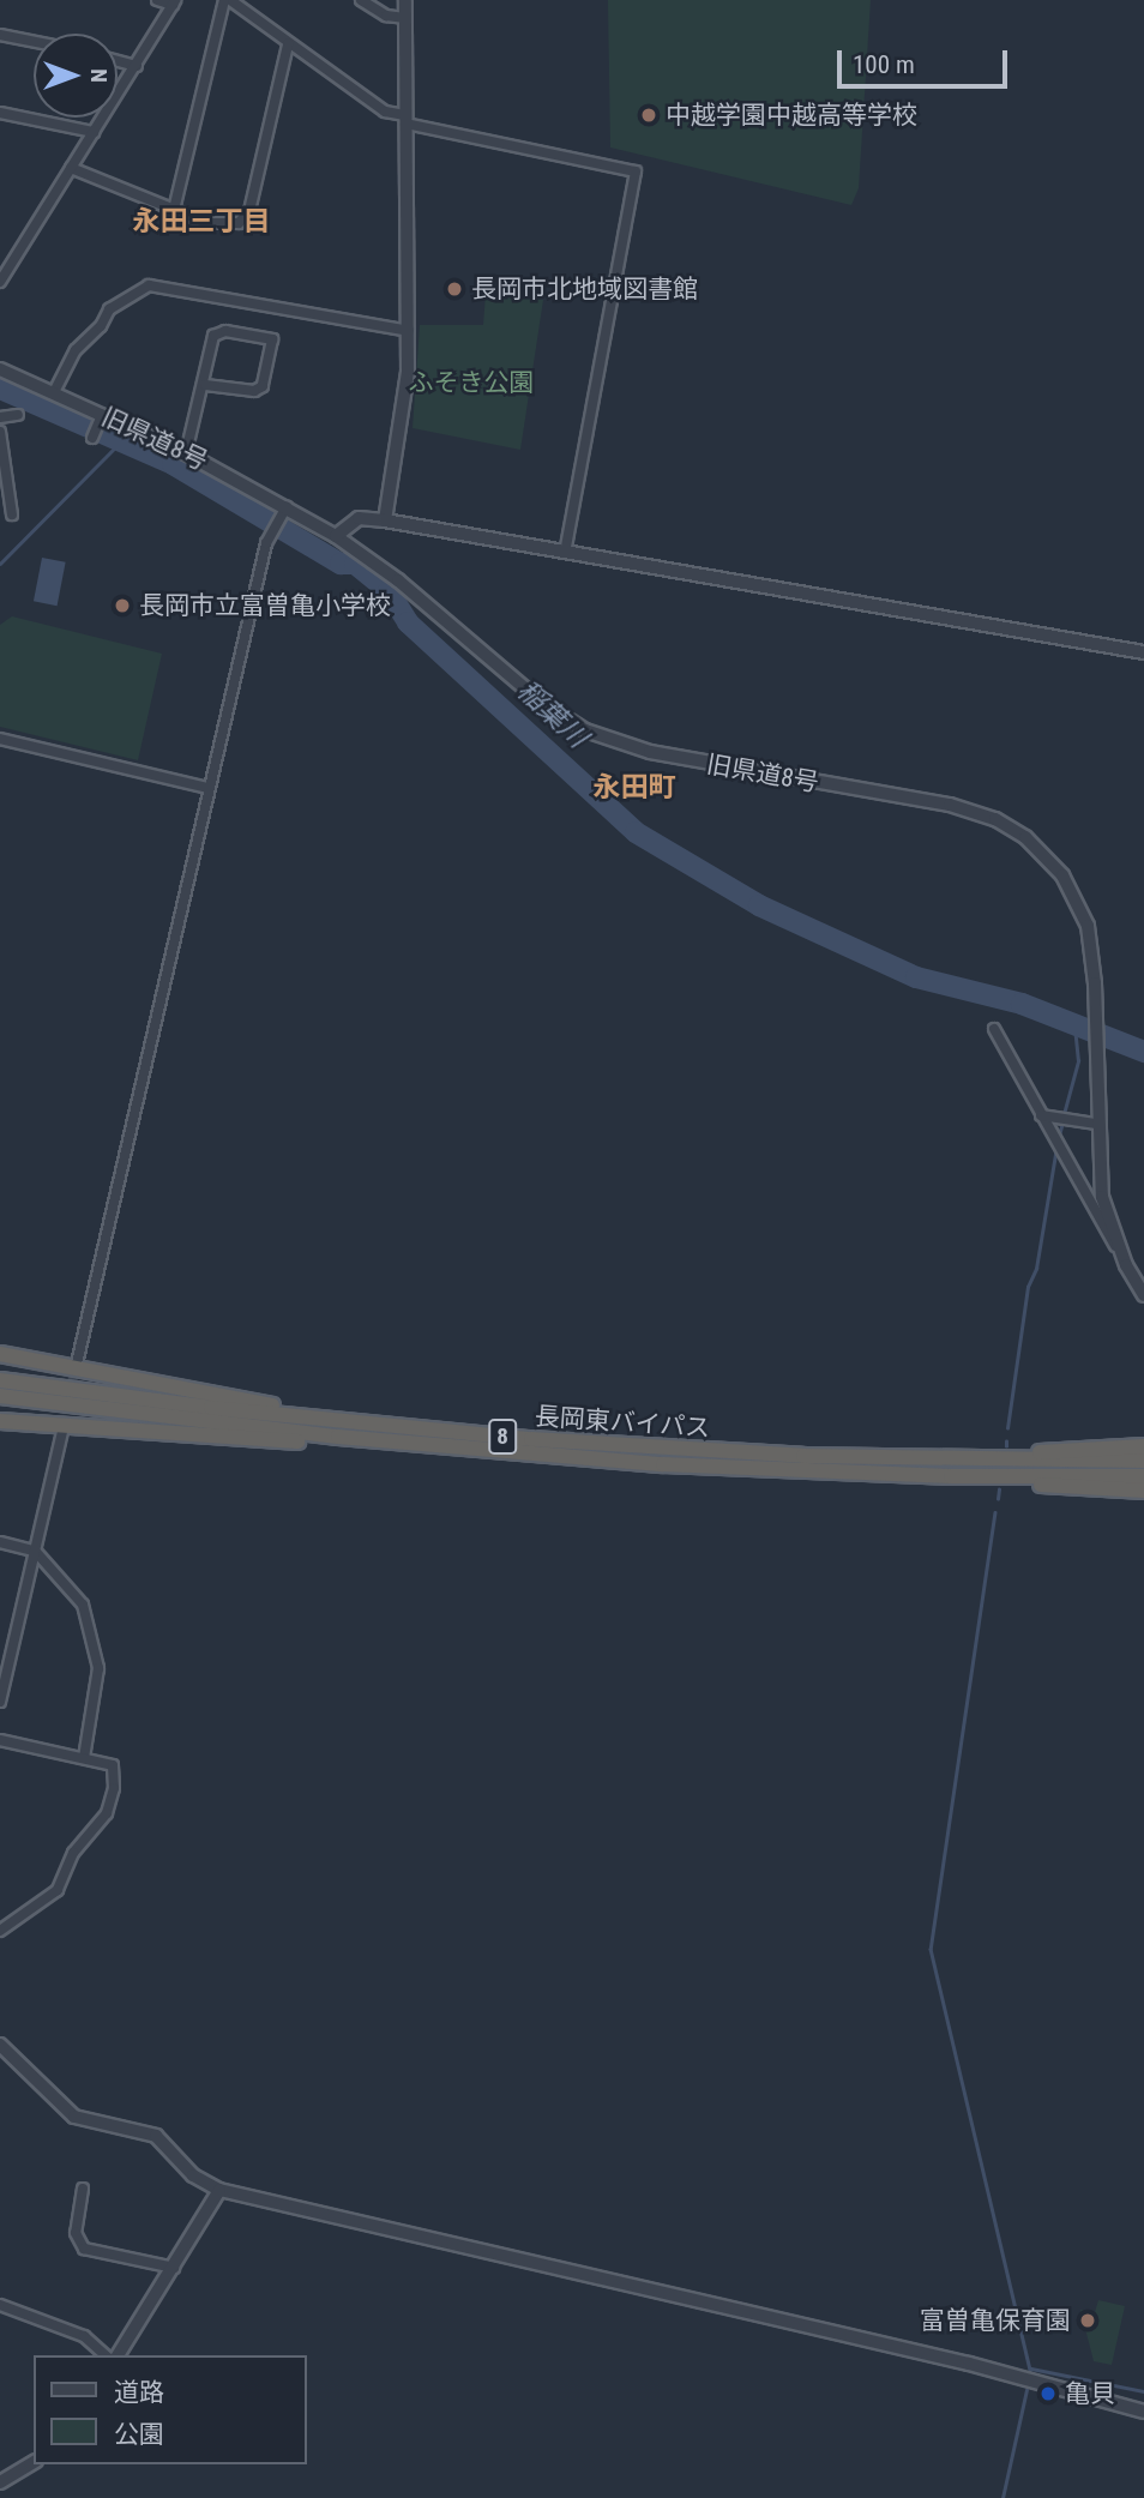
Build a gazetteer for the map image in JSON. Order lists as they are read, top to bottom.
{
  "streets": {
    "highway": ["長岡東バイパス", "8"],
    "street": ["旧県道8号"]
  },
  "crossings": [
    ["長岡東バイパス", "8"]
  ],
  "districts": ["永田三丁目", "永田町"],
  "water": ["稲葉川"],
  "parks": ["ふそき公園"],
  "places": [
    "中越学園中越高等学校",
    "長岡市北地域図書館",
    "長岡市立富曽亀小学校",
    "富曽亀保育園",
    "亀貝"
  ],
  "legend": ["道路", "公園"],
  "scale_bar": "100 m",
  "north": "right"
}
